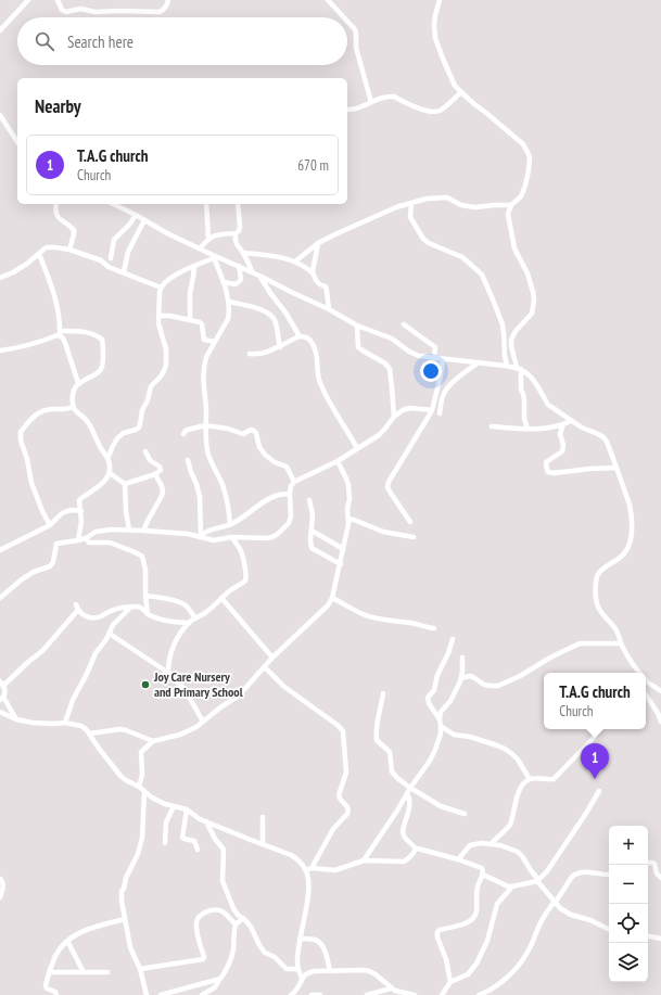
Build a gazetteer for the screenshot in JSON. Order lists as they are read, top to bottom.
{
  "places": ["Joy Care Nursery and Primary School"],
  "page": {
    "search": "Search here",
    "heading": "Nearby",
    "list": [
      {
        "mark": "1",
        "name": "T.A.G church",
        "note": "Church",
        "value": "670 m"
      }
    ],
    "popup": ["T.A.G church", "Church"],
    "pins": "1",
    "map_buttons": ["+", "−"]
  }
}
